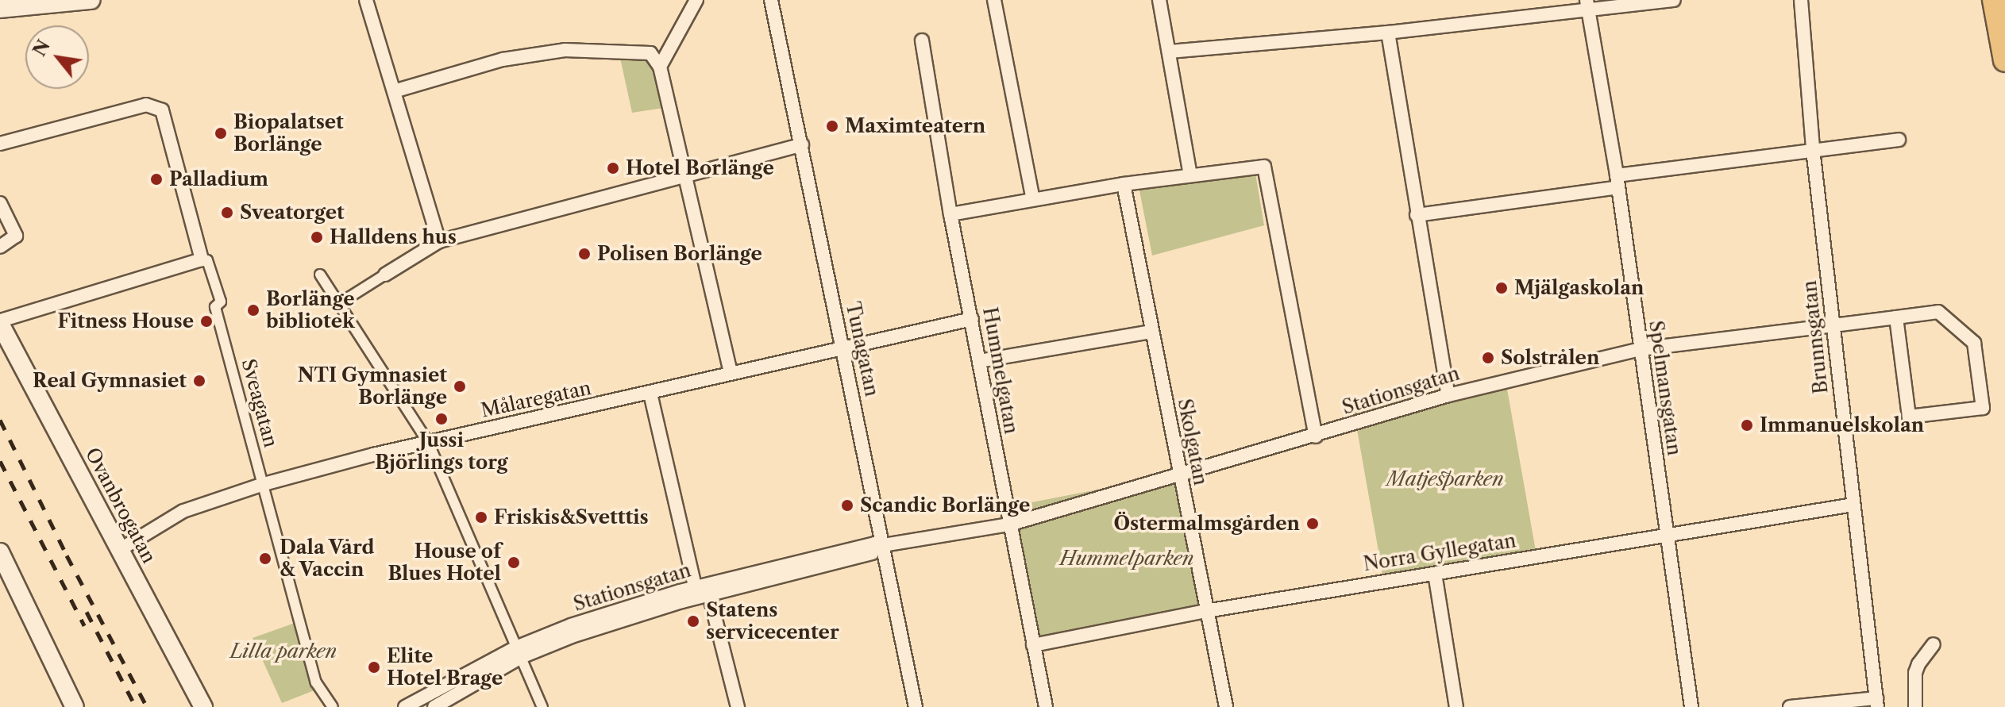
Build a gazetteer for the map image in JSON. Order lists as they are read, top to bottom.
{
  "streets": {
    "street": [
      "Brunnsgatan",
      "Tunagatan",
      "Hummelgatan",
      "Spelmansgatan",
      "Stationsgatan",
      "Målaregatan",
      "Sveagatan",
      "Skolgatan",
      "Ovanbrogatan",
      "Norra Gyllegatan"
    ]
  },
  "crossings": [
    ["Brunnsgatan", "Stationsgatan"],
    ["Brunnsgatan", "Norra Gyllegatan"],
    ["Tunagatan", "Stationsgatan"],
    ["Tunagatan", "Målaregatan"],
    ["Hummelgatan", "Stationsgatan"],
    ["Hummelgatan", "Målaregatan"],
    ["Hummelgatan", "Norra Gyllegatan"],
    ["Spelmansgatan", "Stationsgatan"],
    ["Spelmansgatan", "Norra Gyllegatan"],
    ["Stationsgatan", "Skolgatan"],
    ["Målaregatan", "Sveagatan"],
    ["Målaregatan", "Ovanbrogatan"],
    ["Skolgatan", "Norra Gyllegatan"]
  ],
  "parks": ["Matjesparken", "Hummelparken", "Lilla parken"],
  "places": [
    "Maximteatern",
    "Biopalatset Borlänge",
    "Hotel Borlänge",
    "Palladium",
    "Sveatorget",
    "Halldens hus",
    "Polisen Borlänge",
    "Mjälgaskolan",
    "Borlänge bibliotek",
    "Fitness House",
    "Solstrålen",
    "Real Gymnasiet",
    "NTI Gymnasiet Borlänge",
    "Jussi Björlings torg",
    "Immanuelskolan",
    "Scandic Borlänge",
    "Friskis&Svetttis",
    "Östermalmsgården",
    "Dala Vård & Vaccin",
    "House of Blues Hotel",
    "Statens servicecenter",
    "Elite Hotel Brage"
  ],
  "north": "top left"
}
